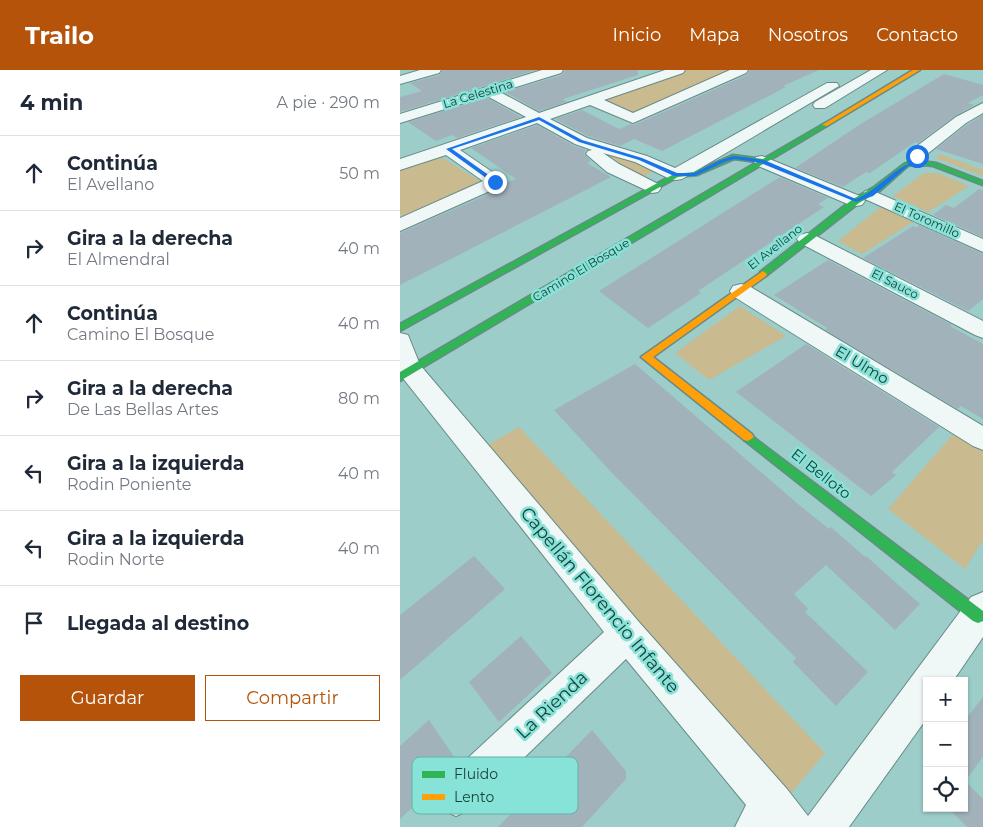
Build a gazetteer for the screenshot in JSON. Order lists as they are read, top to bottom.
{
  "streets": {
    "street": [
      "La Celestina",
      "El Toromillo",
      "El Avellano",
      "Camino El Bosque",
      "El Sauco",
      "El Ulmo",
      "El Belloto",
      "Capellán Florencio Infante",
      "La Rienda"
    ]
  },
  "crossings": [
    ["El Toromillo", "El Avellano"],
    ["El Toromillo", "Camino El Bosque"],
    ["El Avellano", "El Sauco"],
    ["El Avellano", "El Ulmo"],
    ["El Avellano", "El Belloto"],
    ["Camino El Bosque", "Capellán Florencio Infante"],
    ["Capellán Florencio Infante", "La Rienda"]
  ],
  "legend": ["Fluido", "Lento"],
  "page": {
    "header": "Trailo",
    "nav": [
      "Inicio",
      "Mapa",
      "Nosotros",
      "Contacto"
    ],
    "heading": ["4 min", "A pie · 290 m"],
    "list": [
      ["Continúa", "El Avellano", "50 m"],
      ["Gira a la derecha", "El Almendral", "40 m"],
      ["Continúa", "Camino El Bosque", "40 m"],
      ["Gira a la derecha", "De Las Bellas Artes", "80 m"],
      ["Gira a la izquierda", "Rodin Poniente", "40 m"],
      ["Gira a la izquierda", "Rodin Norte", "40 m"],
      "Llegada al destino"
    ],
    "buttons": ["Guardar", "Compartir"],
    "map_buttons": ["+", "−"]
  }
}
